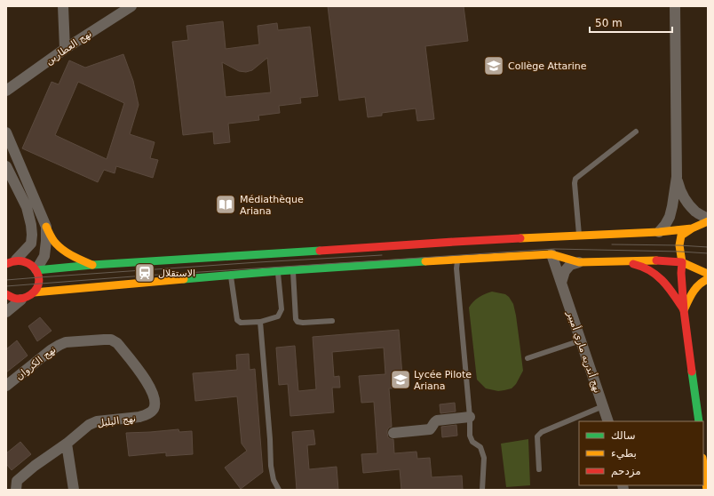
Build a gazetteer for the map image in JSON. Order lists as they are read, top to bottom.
{
  "streets": {
    "street": [
      "نهج العطارين",
      "نهج أندريه ماري أمبير",
      "نهج الكروان",
      "نهج البلبل"
    ]
  },
  "crossings": [
    ["نهج الكروان", "نهج البلبل"]
  ],
  "places": {
    "school or university": ["Collège Attarine", "Lycée Pilote Ariana"],
    "library": ["Médiathèque Ariana"],
    "station": ["الاستقلال"]
  },
  "legend": ["سالك", "بطيء", "مزدحم"],
  "scale_bar": "50 m"
}
